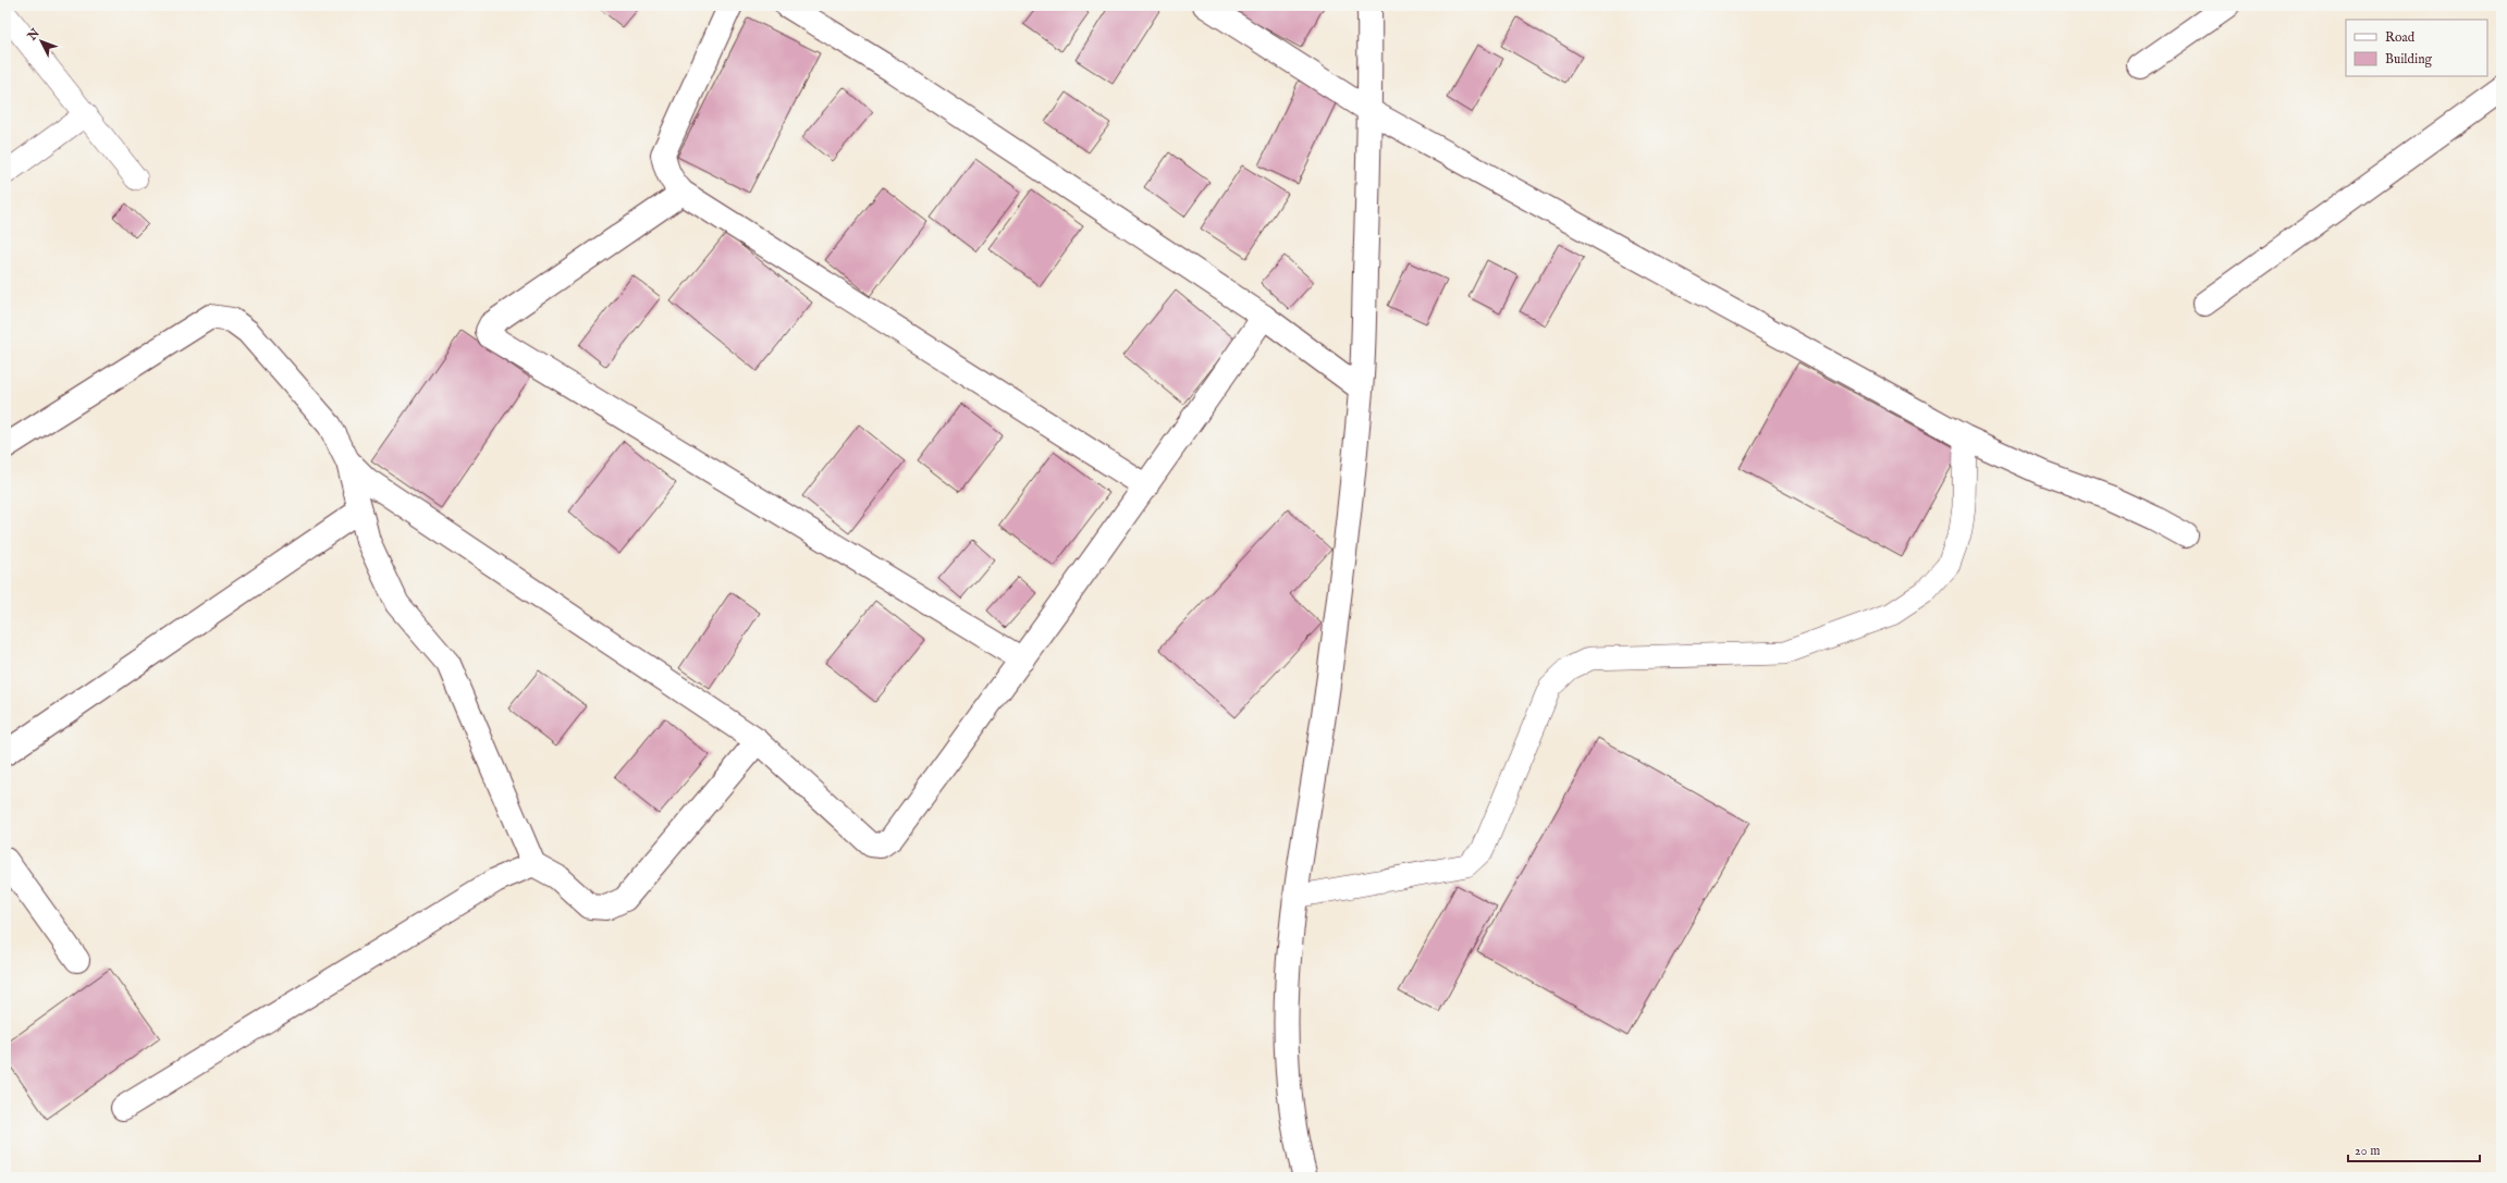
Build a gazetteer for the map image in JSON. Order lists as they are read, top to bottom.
{
  "legend": ["Road", "Building"],
  "scale_bar": "20 m",
  "north": "top left"
}
